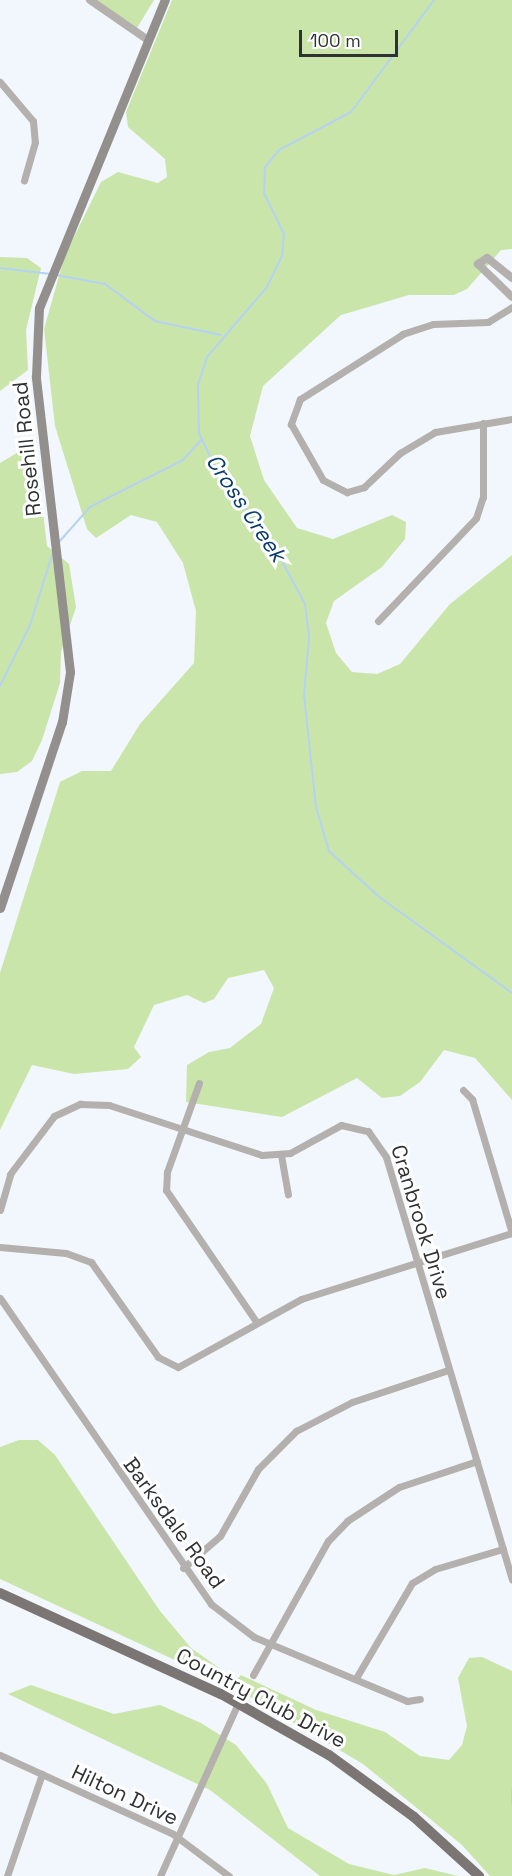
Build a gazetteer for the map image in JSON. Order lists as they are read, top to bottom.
{
  "streets": {
    "main road": ["Rosehill Road", "Country Club Drive"],
    "street": ["Cranbrook Drive", "Barksdale Road", "Hilton Drive"]
  },
  "water": ["Cross Creek"],
  "scale_bar": "100 m"
}
